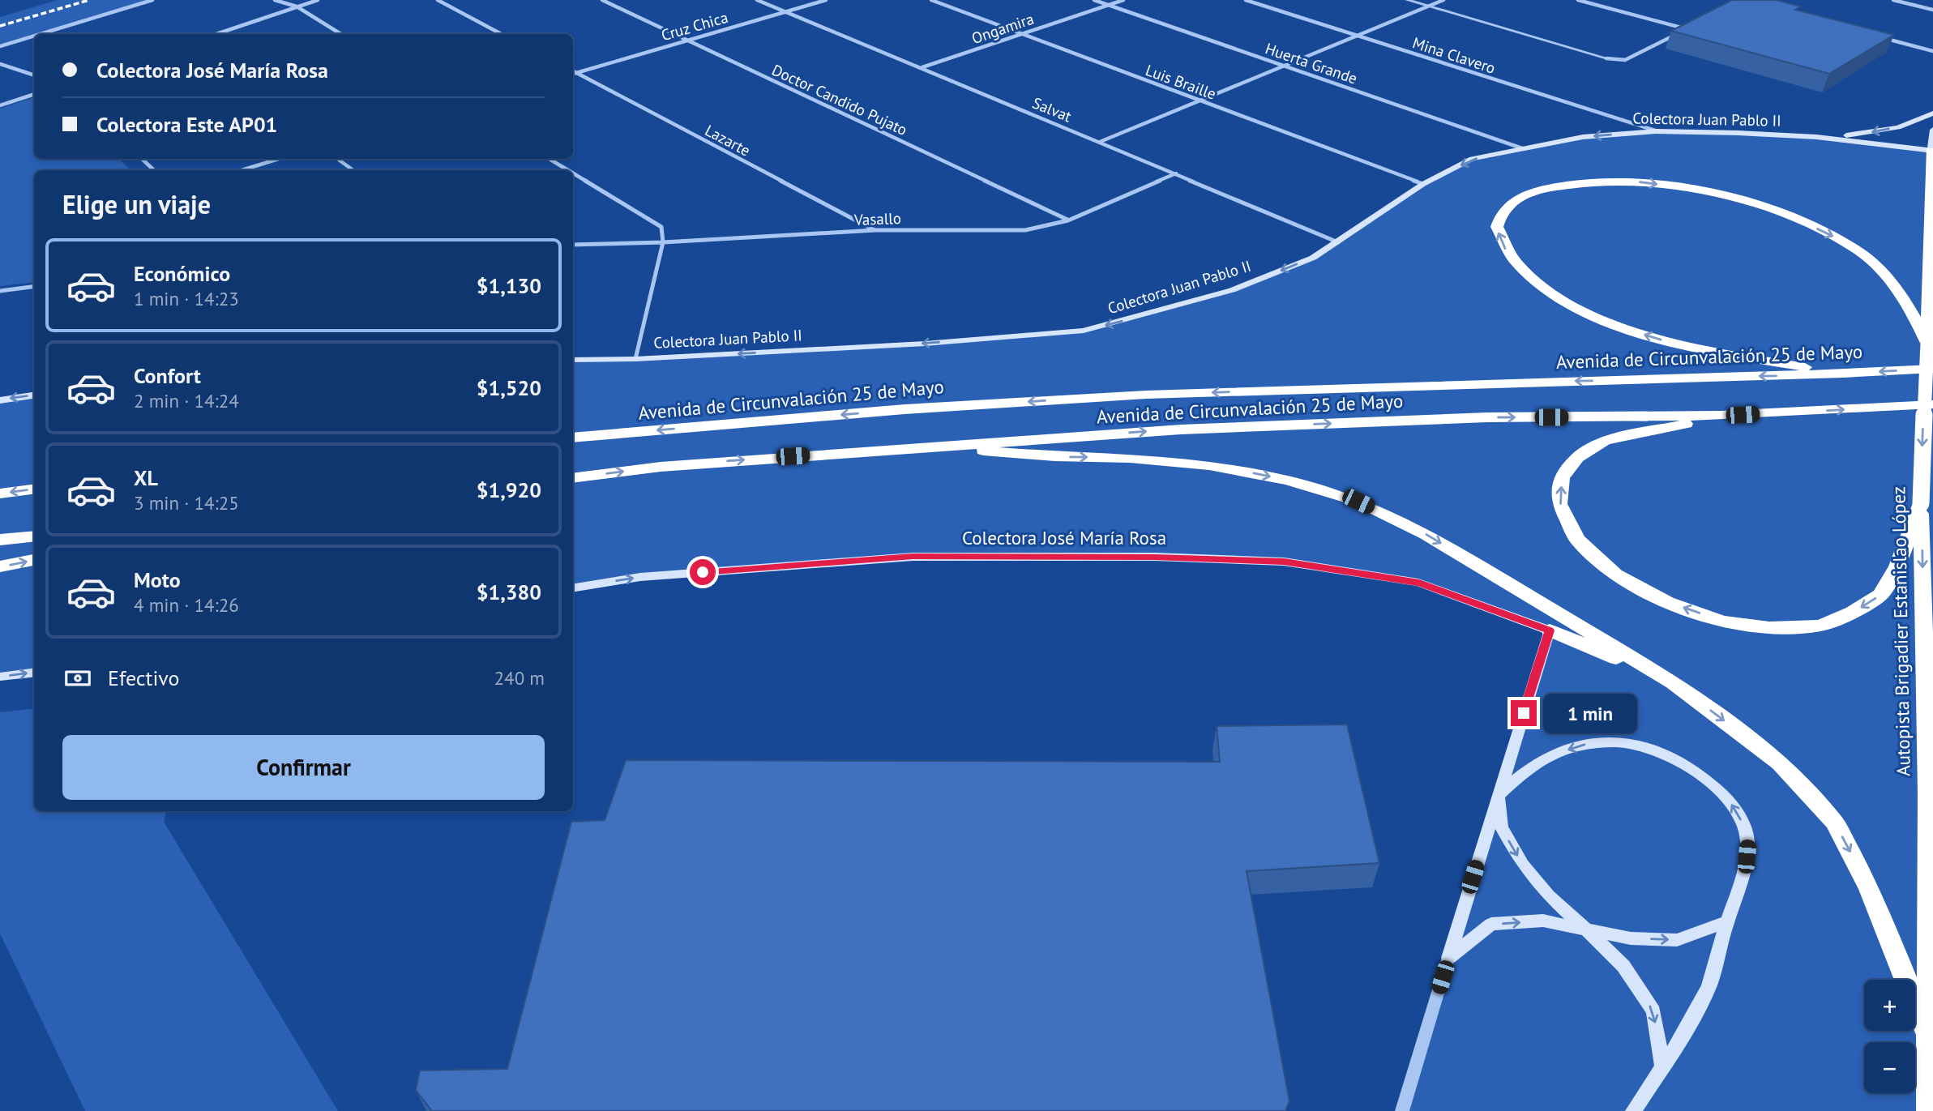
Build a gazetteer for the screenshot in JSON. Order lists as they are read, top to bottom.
{
  "streets": {
    "highway": ["Avenida de Circunvalación 25 de Mayo", "Autopista Brigadier Estanislao López"],
    "main road": ["Colectora Juan Pablo II", "Colectora José María Rosa"],
    "street": [
      "Cruz Chica",
      "Ongamira",
      "Mina Clavero",
      "Huerta Grande",
      "Luis Braille",
      "Doctor Candido Pujato",
      "Salvat",
      "Lazarte",
      "Vasallo"
    ]
  },
  "crossings": [
    ["Cruz Chica", "Doctor Candido Pujato"],
    ["Cruz Chica", "Salvat"],
    ["Cruz Chica", "Lazarte"],
    ["Ongamira", "Huerta Grande"],
    ["Ongamira", "Luis Braille"],
    ["Ongamira", "Salvat"],
    ["Mina Clavero", "Colectora Juan Pablo II"],
    ["Huerta Grande", "Colectora Juan Pablo II"],
    ["Luis Braille", "Colectora Juan Pablo II"],
    ["Doctor Candido Pujato", "Vasallo"],
    ["Salvat", "Colectora Juan Pablo II"],
    ["Salvat", "Vasallo"],
    ["Colectora Juan Pablo II", "Autopista Brigadier Estanislao López"],
    ["Lazarte", "Vasallo"]
  ],
  "one_way": ["Colectora Juan Pablo II", "Colectora José María Rosa", "Autopista Brigadier Estanislao López"],
  "page": {
    "banner": ["Colectora José María Rosa", "Colectora Este AP01"],
    "heading": "Elige un viaje",
    "list": [
      {
        "name": "Económico",
        "note": "1 min · 14:23",
        "value": "$1,130"
      },
      {
        "name": "Confort",
        "note": "2 min · 14:24",
        "value": "$1,520"
      },
      {
        "name": "XL",
        "note": "3 min · 14:25",
        "value": "$1,920"
      },
      {
        "name": "Moto",
        "note": "4 min · 14:26",
        "value": "$1,380"
      }
    ],
    "pay": ["Efectivo", "240 m"],
    "bubble": "1 min",
    "buttons": "Confirmar",
    "map_buttons": ["+", "−"]
  }
}
